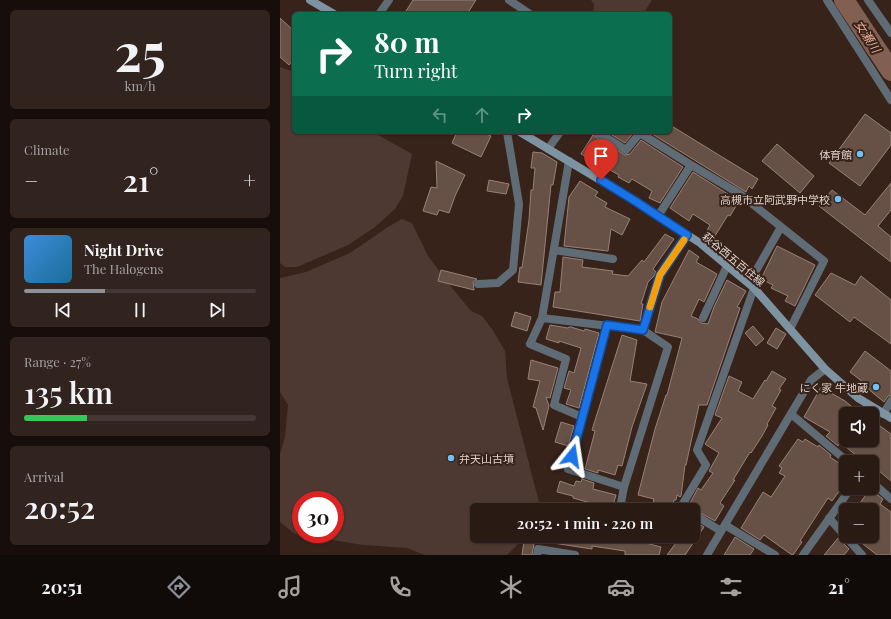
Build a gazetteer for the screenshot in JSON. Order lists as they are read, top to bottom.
{
  "streets": {
    "main road": ["萩谷西五百住線"]
  },
  "water": ["女瀬川"],
  "places": [
    "体育館",
    "高槻市立阿武野中学校",
    "にく家 牛地蔵",
    "弁天山古墳"
  ],
  "page": {
    "tile": [
      ["25", "km/h"],
      "Climate",
      ["Range · 27%", "135 km"],
      ["Arrival", "20:52"]
    ],
    "turn": ["80 m", "Turn right"],
    "heat": ["−", "21°", "+"],
    "song": ["Night Drive", "The Halogens"],
    "map_buttons": ["+", "−"],
    "limit": "30",
    "trip": "20:52 · 1 min · 220 m",
    "tabs": ["20:51", "21°"]
  }
}
